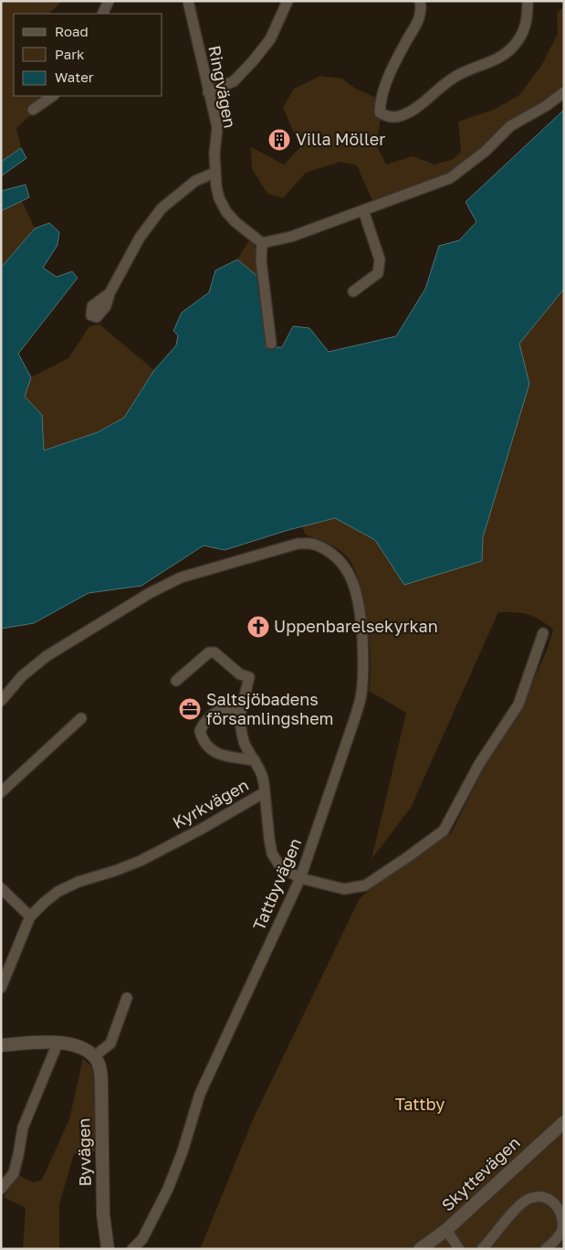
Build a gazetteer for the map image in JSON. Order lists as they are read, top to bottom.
{
  "streets": {
    "street": [
      "Ringvägen",
      "Kyrkvägen",
      "Tattbyvägen",
      "Byvägen",
      "Skyttevägen"
    ]
  },
  "crossings": [
    ["Kyrkvägen", "Tattbyvägen"]
  ],
  "parks": ["Tattby"],
  "places": {
    "building": ["Villa Möller"],
    "church": ["Uppenbarelsekyrkan"],
    "office": ["Saltsjöbadens församlingshem"]
  },
  "legend": ["Road", "Park", "Water"]
}
